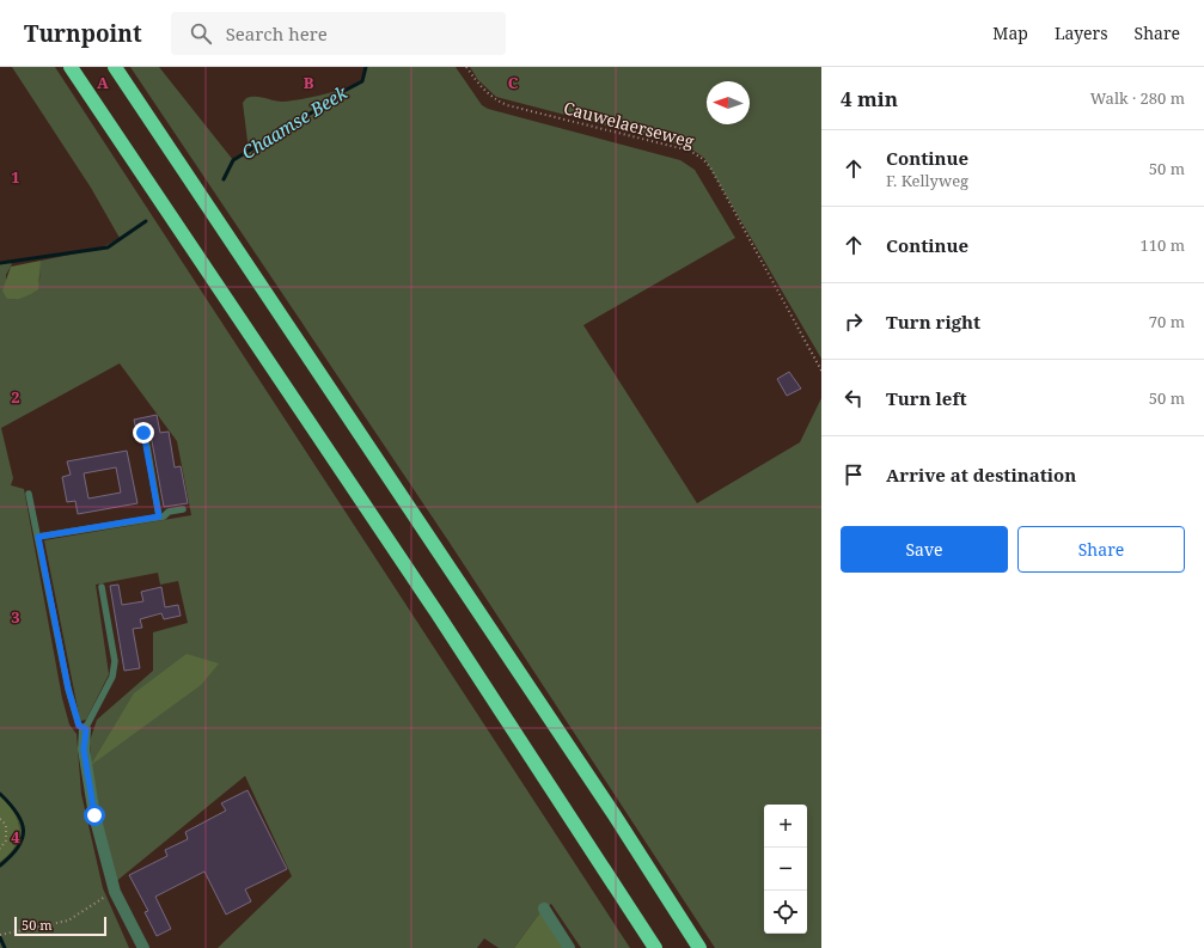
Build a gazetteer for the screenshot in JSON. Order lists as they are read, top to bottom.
{
  "streets": {
    "path": ["Cauwelaerseweg"]
  },
  "water": ["Chaamse Beek"],
  "scale_bar": "50 m",
  "north": "left",
  "page": {
    "header": "Turnpoint",
    "search": "Search here",
    "nav": ["Map", "Layers", "Share"],
    "heading": ["4 min", "Walk · 280 m"],
    "list": [
      ["Continue", "F. Kellyweg", "50 m"],
      ["Continue", "110 m"],
      ["Turn right", "70 m"],
      ["Turn left", "50 m"],
      "Arrive at destination"
    ],
    "buttons": ["Save", "Share"],
    "map_buttons": ["+", "−"],
    "scale": "50 m"
  },
  "grid": {
    "columns": ["A", "B", "C"],
    "rows": [
      "1",
      "2",
      "3",
      "4"
    ]
  }
}
